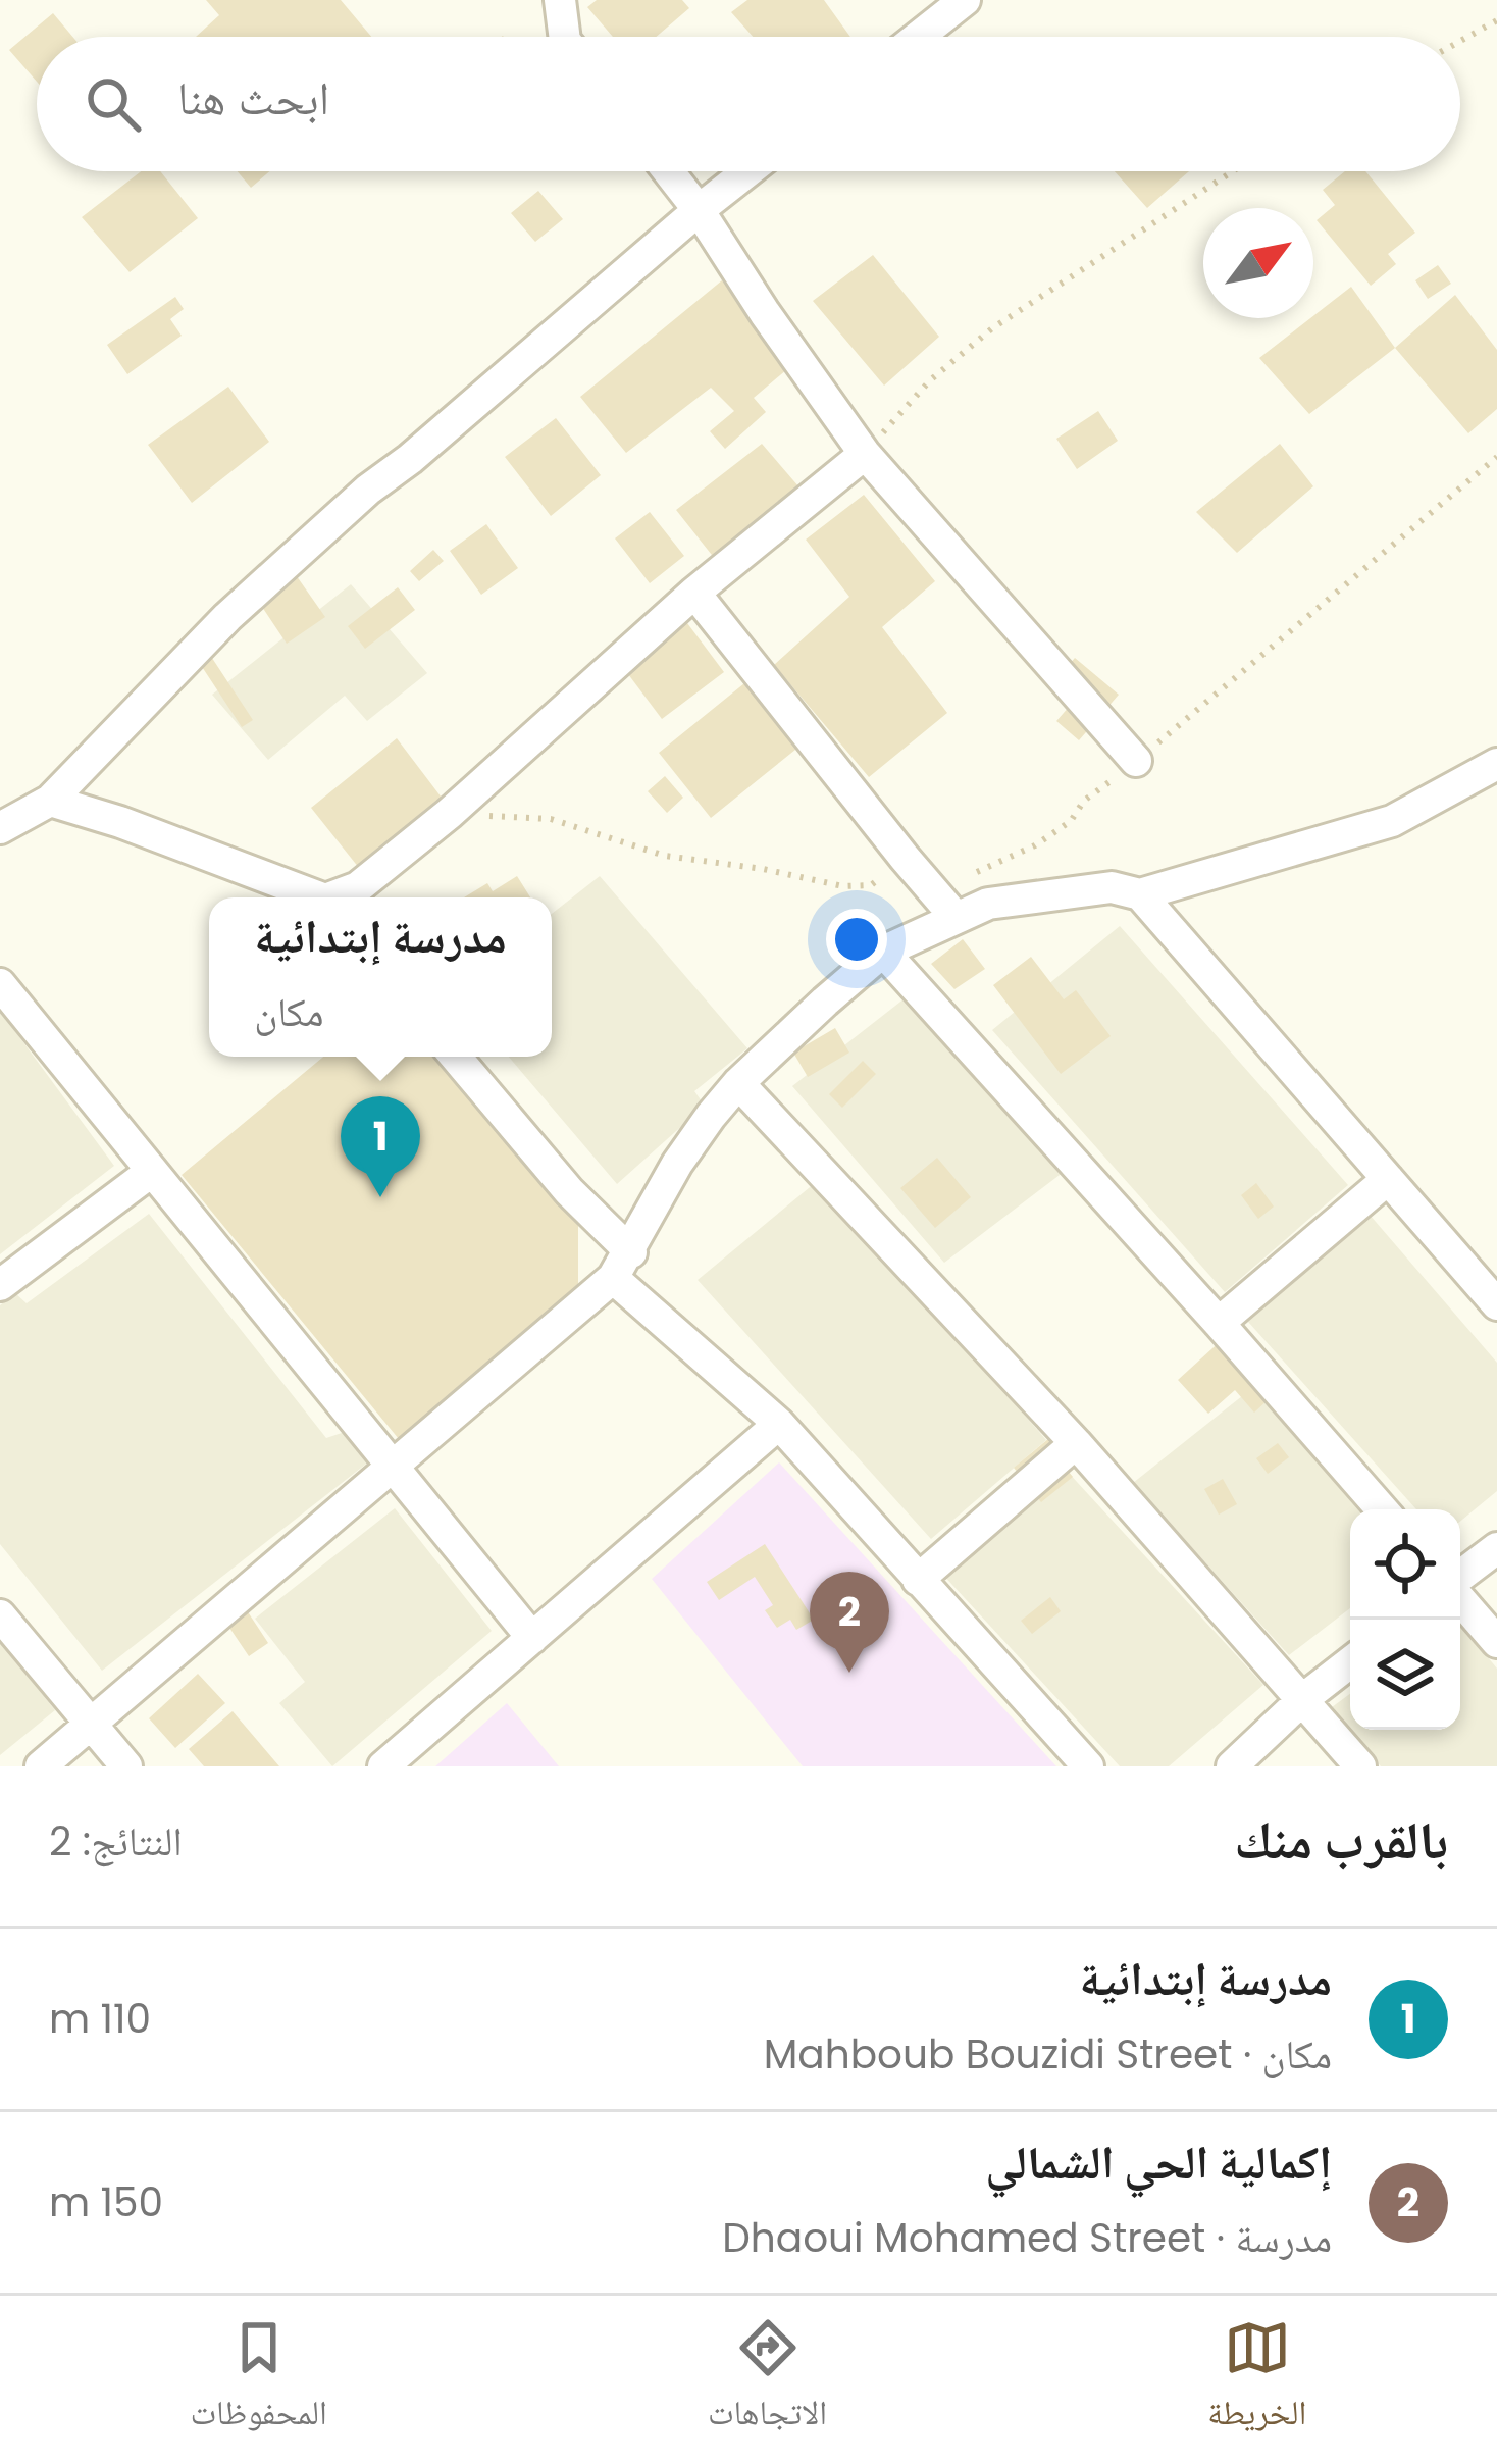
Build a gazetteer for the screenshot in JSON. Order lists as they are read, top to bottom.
{
  "north": "top right",
  "page": {
    "search": "ابحث هنا",
    "popup": ["مدرسة إبتدائية", "مكان"],
    "pins": ["1", "2"],
    "heading": ["بالقرب منك", "النتائج: 2"],
    "list": [
      {
        "mark": "1",
        "name": "مدرسة إبتدائية",
        "note": "مكان · Mahboub Bouzidi Street",
        "value": "110 m"
      },
      {
        "mark": "2",
        "name": "إكمالية الحي الشمالي",
        "note": "مدرسة · Dhaoui Mohamed Street",
        "value": "150 m"
      }
    ],
    "nav": ["الخريطة", "الاتجاهات", "المحفوظات"]
  }
}
